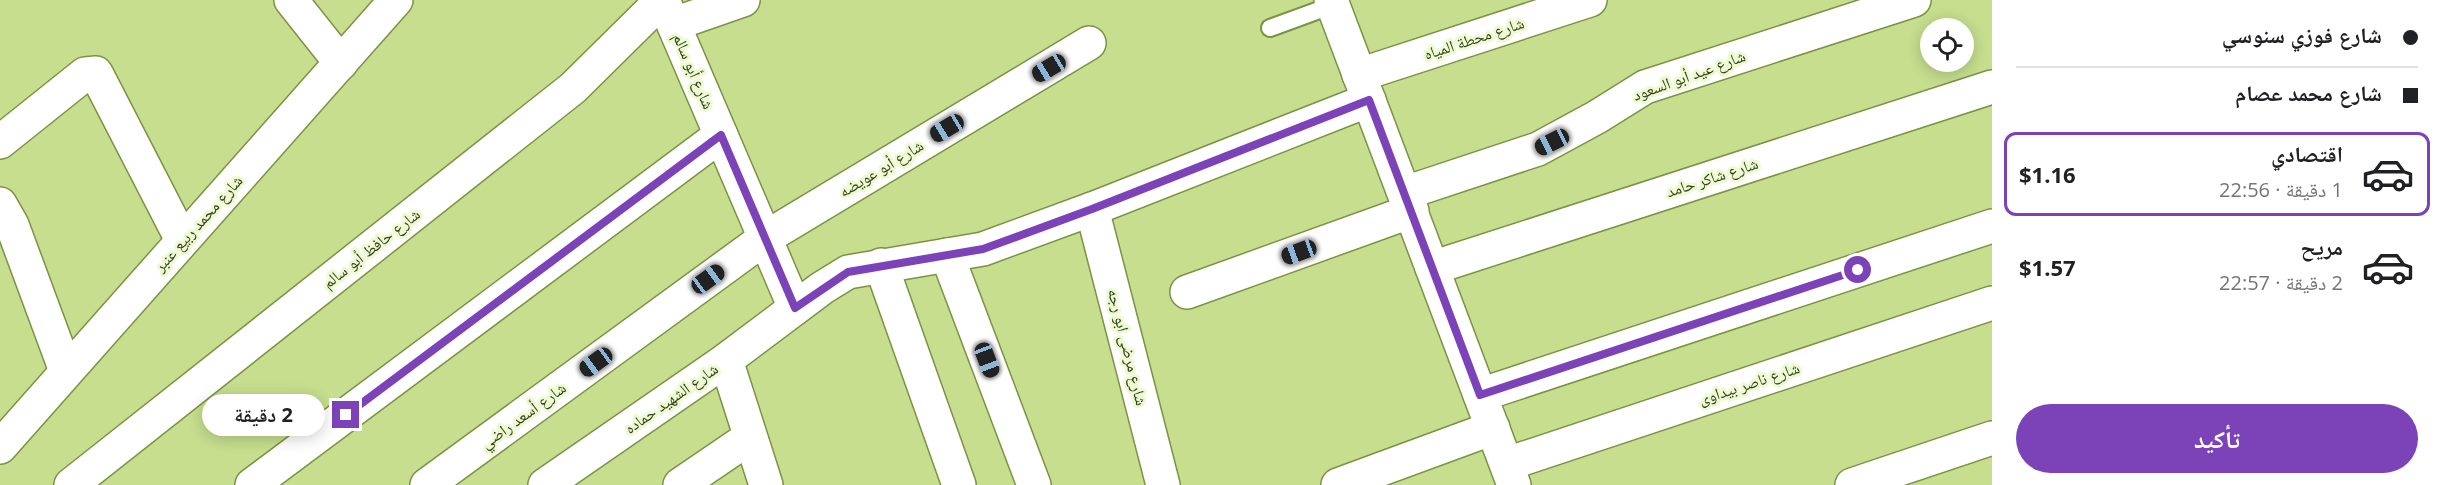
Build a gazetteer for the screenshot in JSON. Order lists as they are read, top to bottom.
{
  "streets": {
    "street": [
      "شارع محطة المياه",
      "شارع أبو سالم",
      "شارع عيد أبو السعود",
      "شارع أبو عويضه",
      "شارع شاكر حامد",
      "شارع محمد ربيع عنبر",
      "شارع حافظ أبو سالم",
      "شارع مرضى ابو رجه",
      "شارع ناصر بيداوى",
      "شارع الشهيد حماده",
      "شارع أسعد راضي"
    ]
  },
  "crossings": [
    ["شارع محطة المياه", "شارع مرضى ابو رجه"],
    ["شارع محطة المياه", "شارع الشهيد حماده"],
    ["شارع أبو سالم", "شارع أبو عويضه"],
    ["شارع أبو سالم", "شارع حافظ أبو سالم"],
    ["شارع أبو سالم", "شارع الشهيد حماده"],
    ["شارع أبو سالم", "شارع أسعد راضي"],
    ["شارع أبو عويضه", "شارع أسعد راضي"],
    ["شارع مرضى ابو رجه", "شارع الشهيد حماده"]
  ],
  "page": {
    "banner": ["شارع فوزي سنوسي", "شارع محمد عصام"],
    "list": [
      {
        "name": "اقتصادي",
        "note": "1 دقيقة · 22:56",
        "value": "$1.16"
      },
      {
        "name": "مريح",
        "note": "2 دقيقة · 22:57",
        "value": "$1.57"
      }
    ],
    "buttons": "تأكيد",
    "bubble": "2 دقيقة"
  }
}
